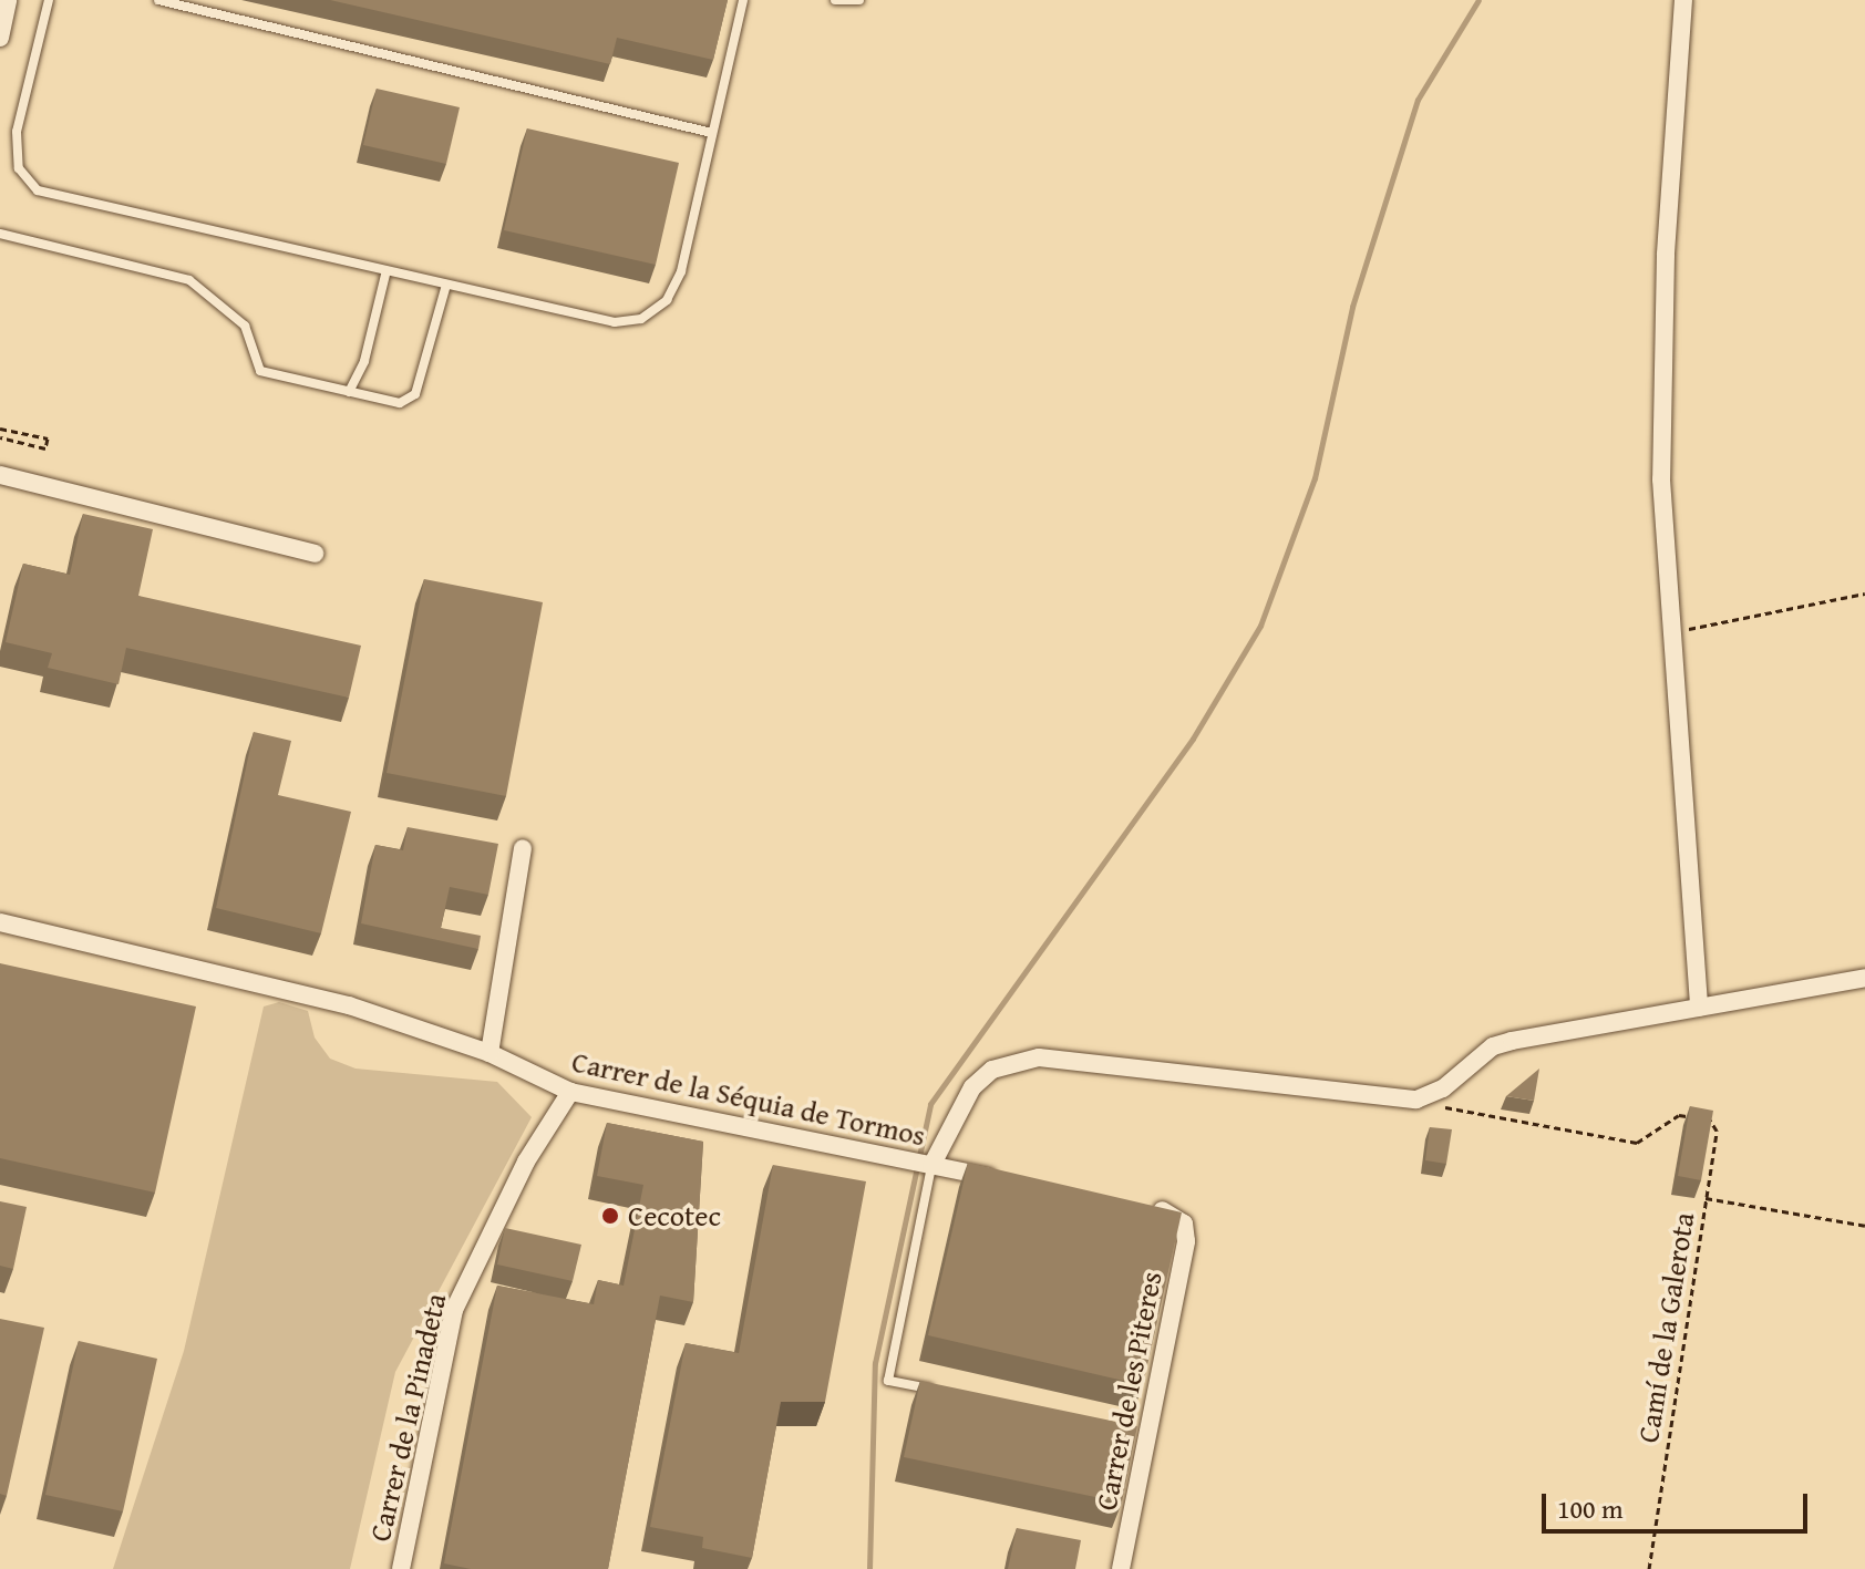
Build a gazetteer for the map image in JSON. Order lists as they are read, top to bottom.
{
  "streets": {
    "street": ["Carrer de la Séquia de Tormos", "Carrer de les Piteres", "Carrer de la Pinadeta"],
    "path": ["Camí de la Galerota"]
  },
  "crossings": [
    ["Carrer de la Séquia de Tormos", "Carrer de la Pinadeta"]
  ],
  "places": ["Cecotec"],
  "scale_bar": "100 m"
}
